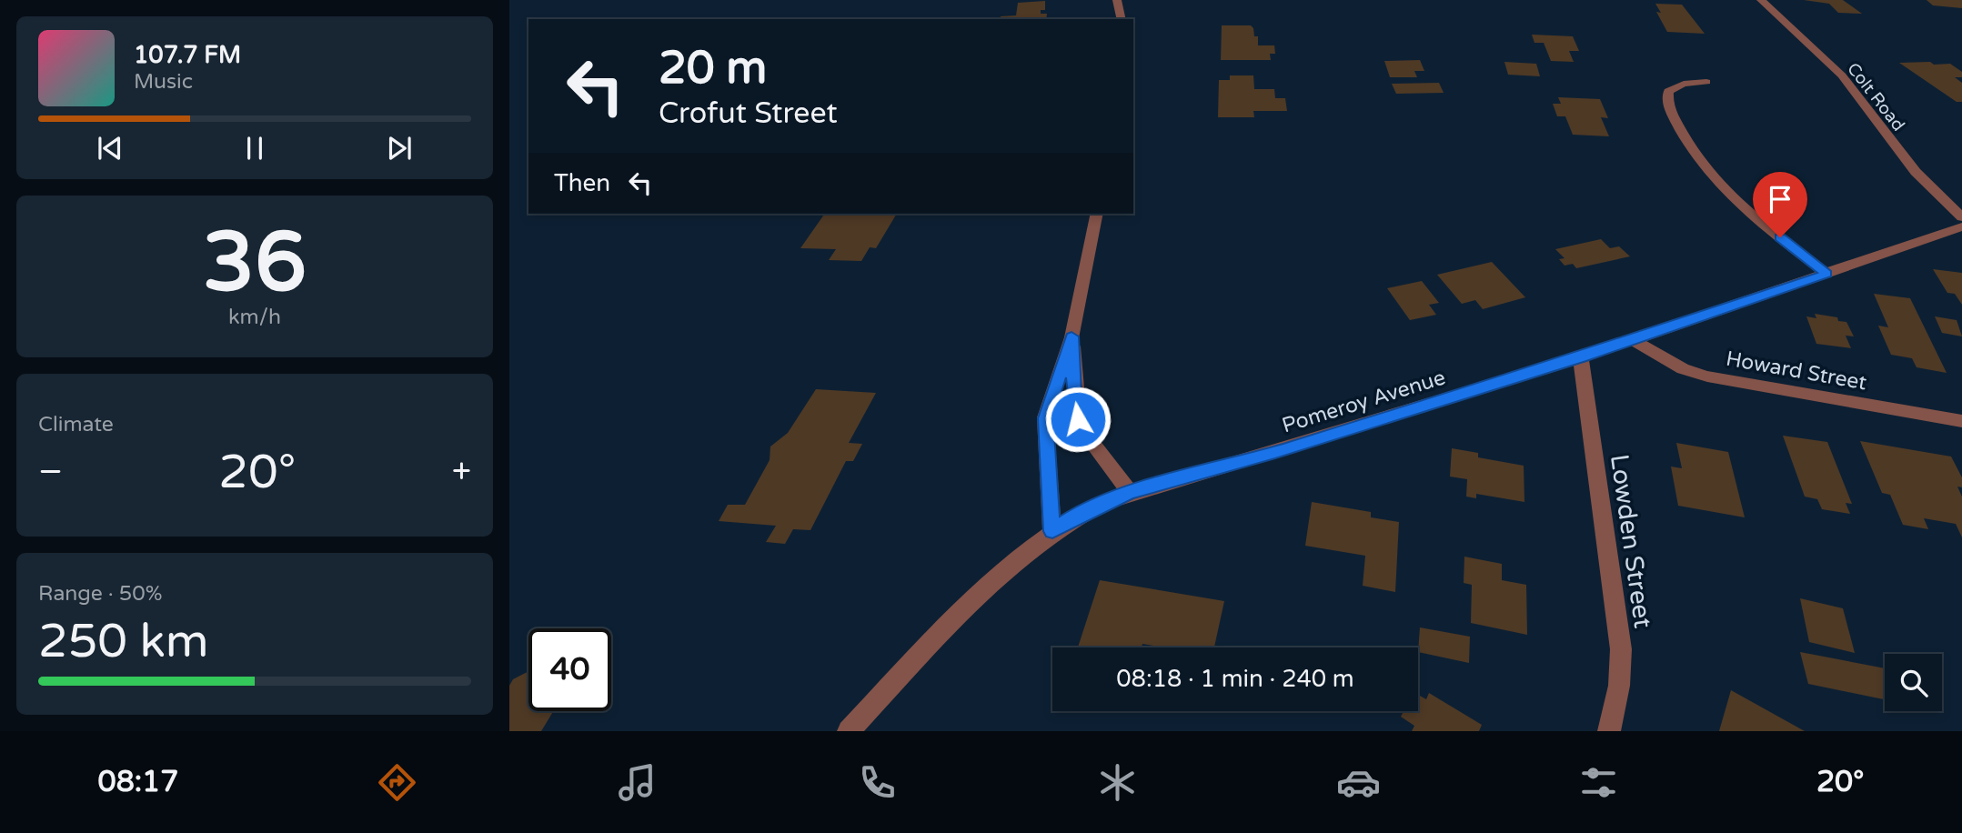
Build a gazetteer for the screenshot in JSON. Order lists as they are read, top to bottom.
{
  "streets": {
    "street": [
      "Colt Road",
      "Howard Street",
      "Pomeroy Avenue",
      "Lowden Street"
    ]
  },
  "crossings": [
    ["Howard Street", "Pomeroy Avenue"],
    ["Pomeroy Avenue", "Lowden Street"]
  ],
  "page": {
    "turn": ["20 m", "Crofut Street"],
    "song": ["107.7 FM", "Music"],
    "then": "Then",
    "tile": [
      ["36", "km/h"],
      "Climate",
      ["Range · 50%", "250 km"]
    ],
    "heat": ["−", "20°", "+"],
    "limit": "40",
    "trip": "08:18 · 1 min · 240 m",
    "tabs": ["08:17", "20°"]
  }
}
